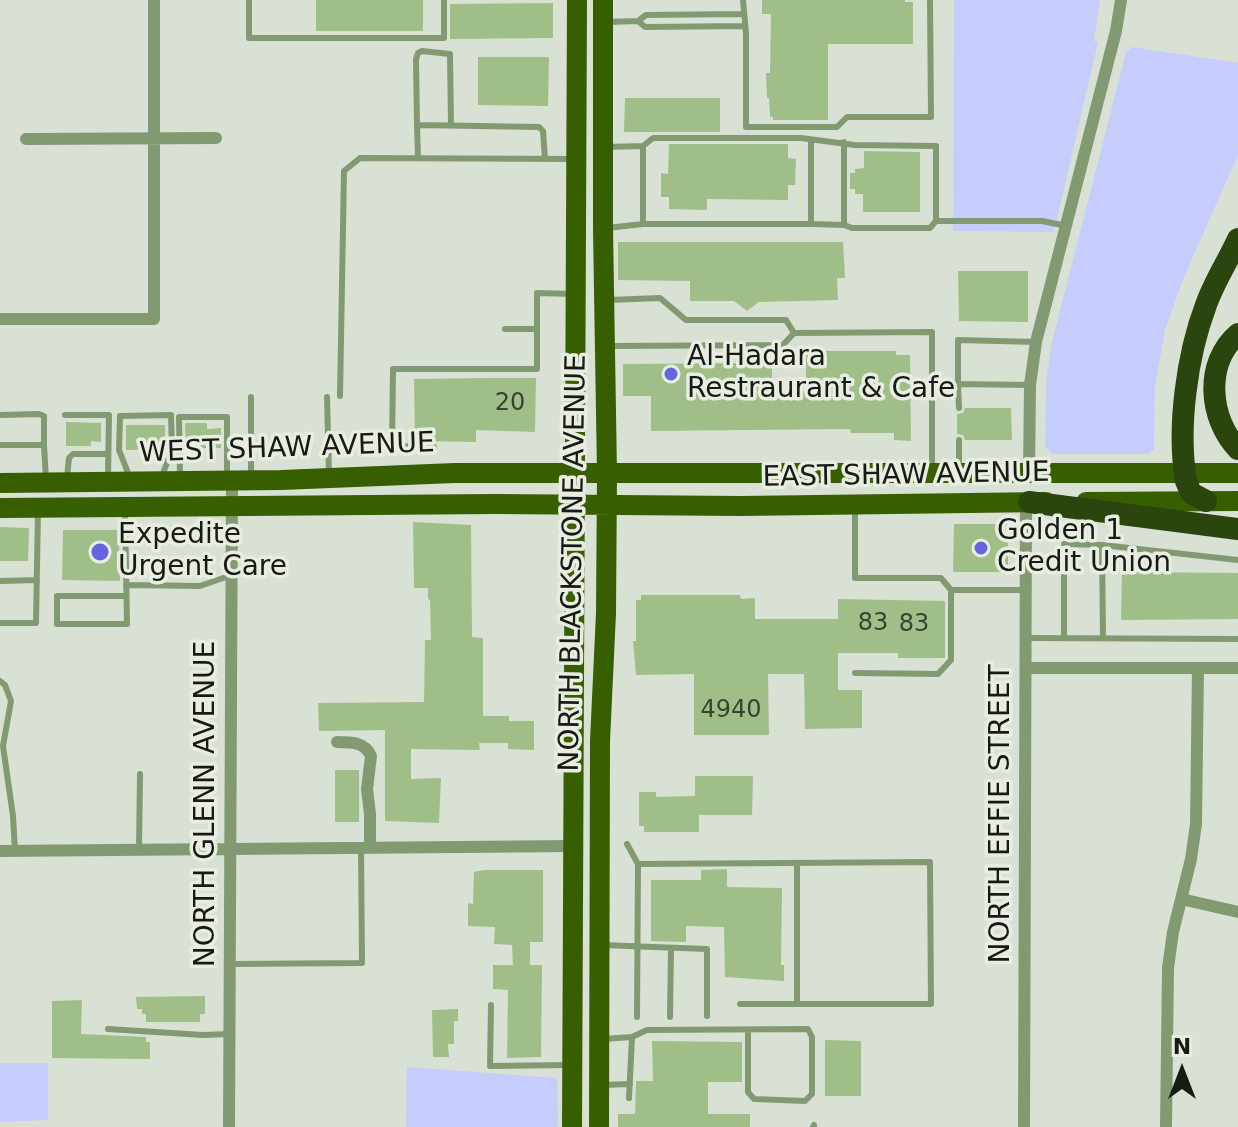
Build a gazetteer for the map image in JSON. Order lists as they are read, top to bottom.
{
  "streets": {
    "main road": ["WEST SHAW AVENUE", "EAST SHAW AVENUE", "NORTH BLACKSTONE AVENUE"],
    "street": ["NORTH GLENN AVENUE", "NORTH EFFIE STREET"]
  },
  "crossings": [
    ["WEST SHAW AVENUE", "EAST SHAW AVENUE"],
    ["WEST SHAW AVENUE", "NORTH BLACKSTONE AVENUE"],
    ["WEST SHAW AVENUE", "NORTH GLENN AVENUE"],
    ["EAST SHAW AVENUE", "NORTH BLACKSTONE AVENUE"],
    ["EAST SHAW AVENUE", "NORTH EFFIE STREET"]
  ],
  "places": ["Al-Hadara Restraurant & Cafe", "Golden 1 Credit Union", "Expedite Urgent Care"],
  "house_numbers": [
    "20",
    "83",
    "83",
    "4940"
  ],
  "north": "top"
}
